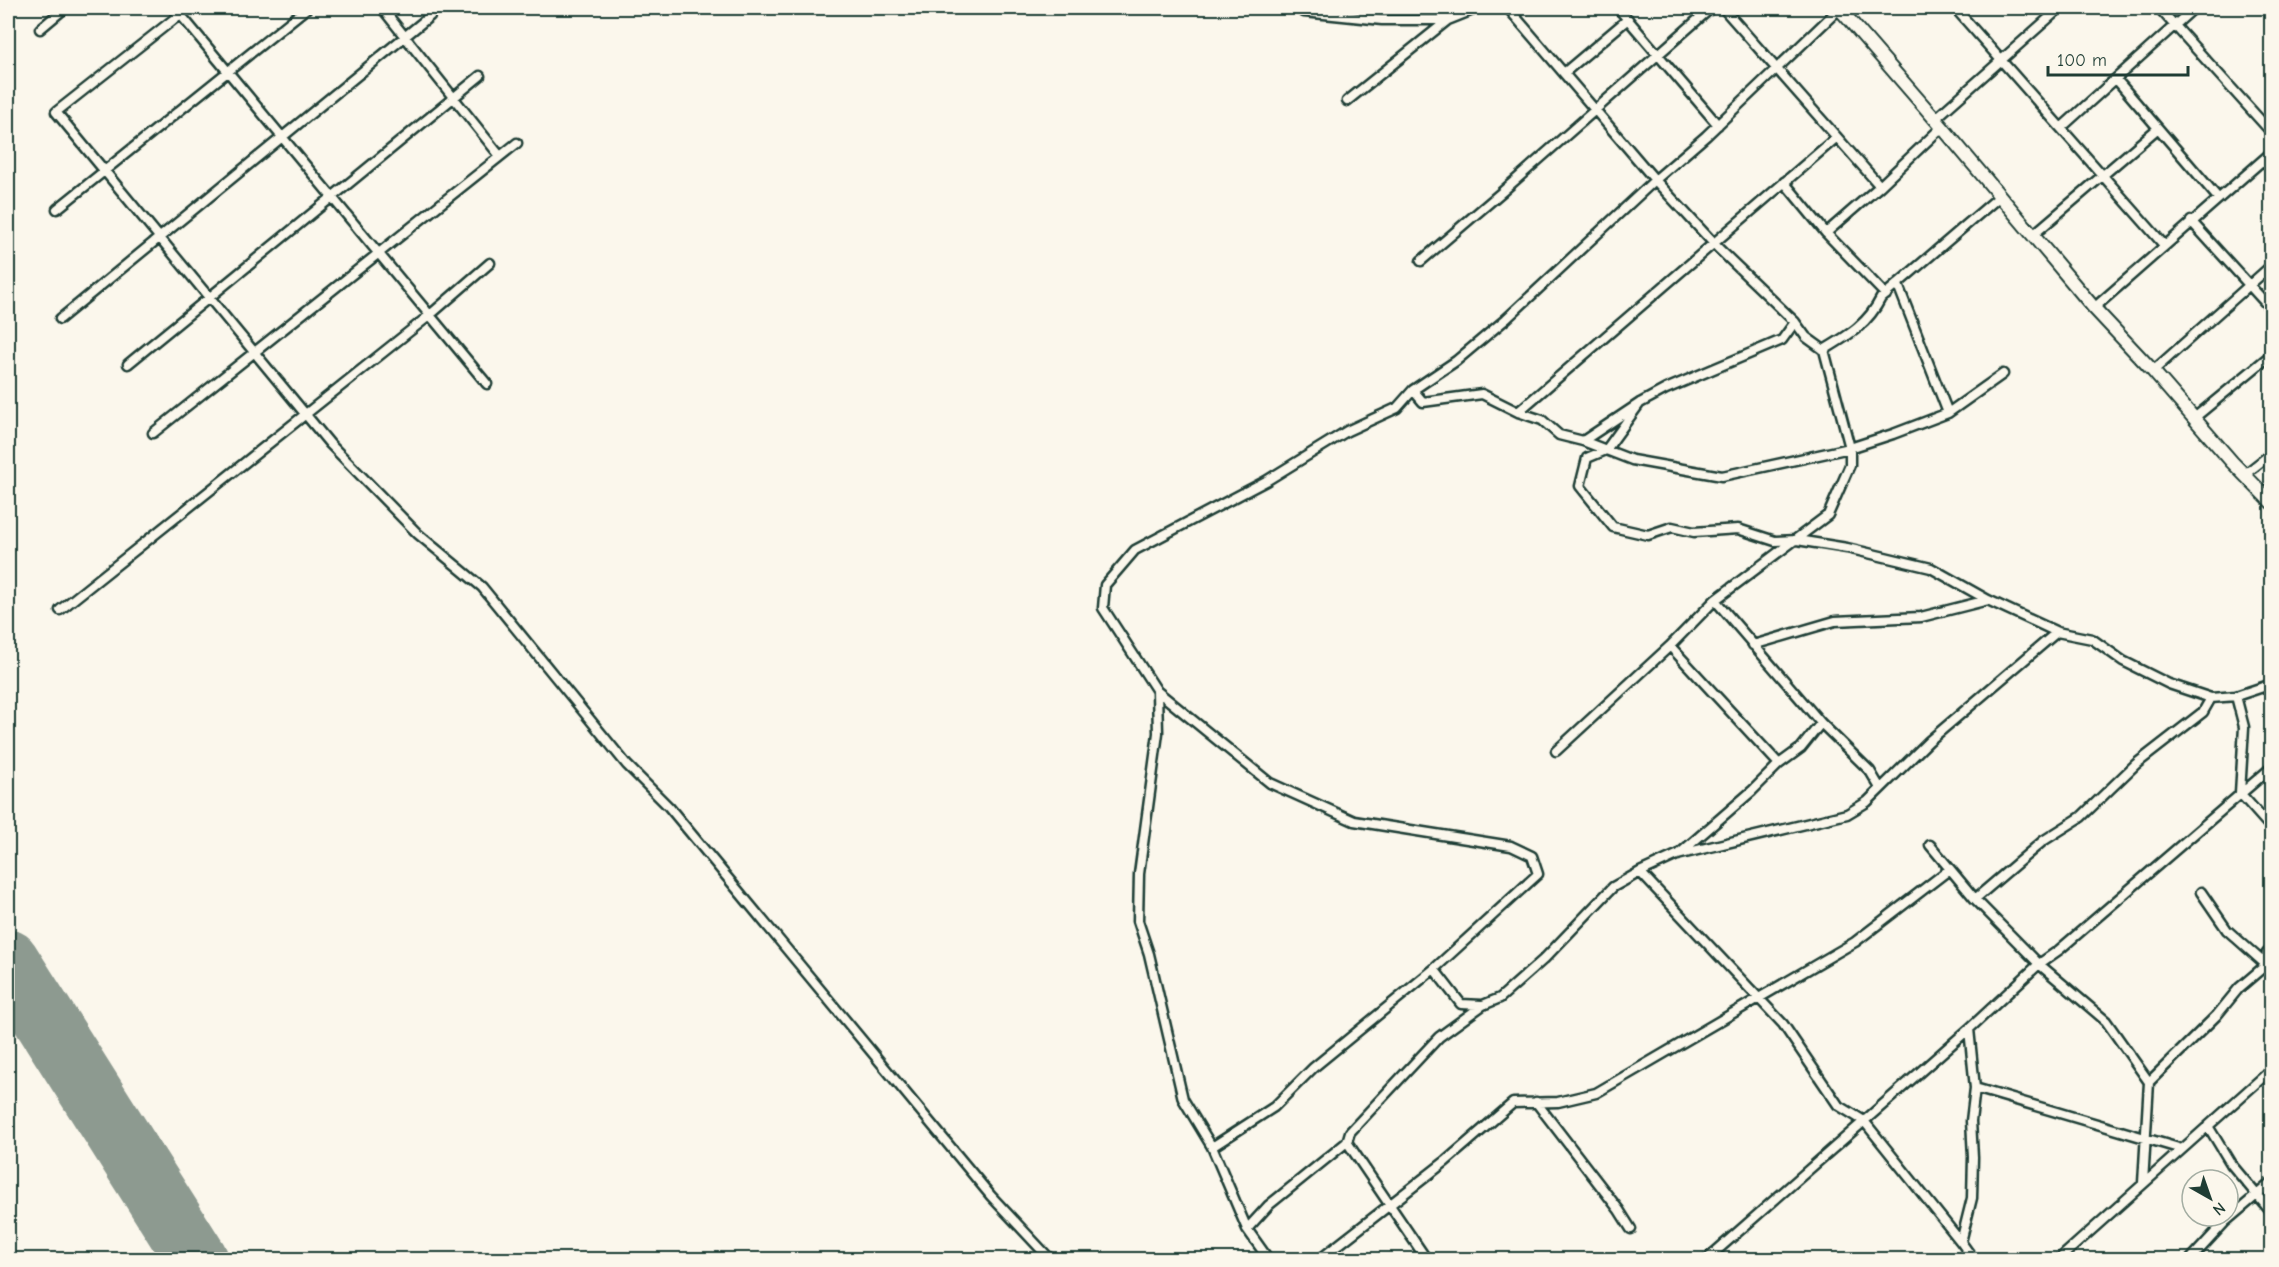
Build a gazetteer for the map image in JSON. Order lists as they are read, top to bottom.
{
  "scale_bar": "100 m",
  "north": "bottom right"
}
